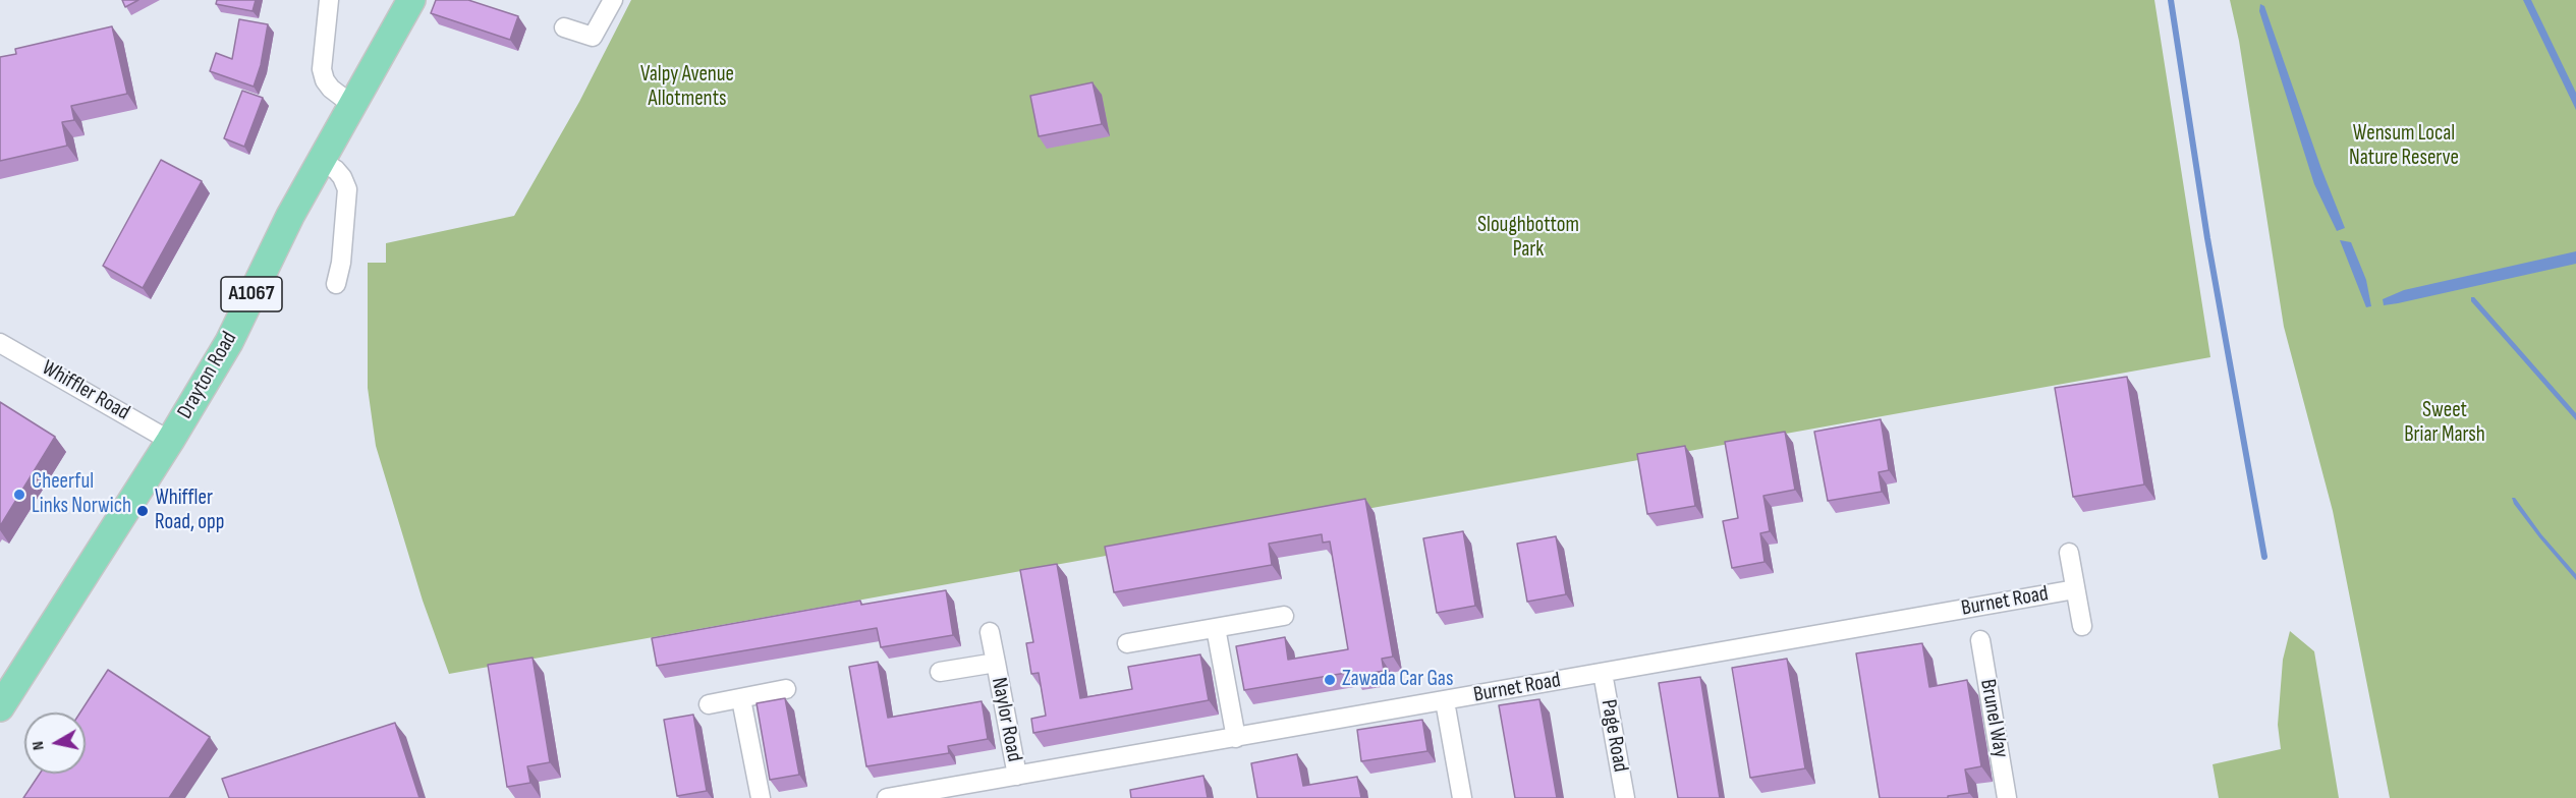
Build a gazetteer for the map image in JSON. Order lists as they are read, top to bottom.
{
  "streets": {
    "main road": ["A1067", "Drayton Road"],
    "street": [
      "Whiffler Road",
      "Burnet Road",
      "Brunel Way",
      "Naylor Road",
      "Page Road"
    ]
  },
  "crossings": [
    ["Drayton Road", "Whiffler Road"],
    ["Burnet Road", "Naylor Road"],
    ["Burnet Road", "Page Road"]
  ],
  "parks": [
    "Valpy Avenue Allotments",
    "Wensum Local Nature Reserve",
    "Sloughbottom Park",
    "Sweet Briar Marsh"
  ],
  "places": ["Cheerful Links Norwich", "Whiffler Road, opp", "Zawada Car Gas"],
  "north": "left"
}
